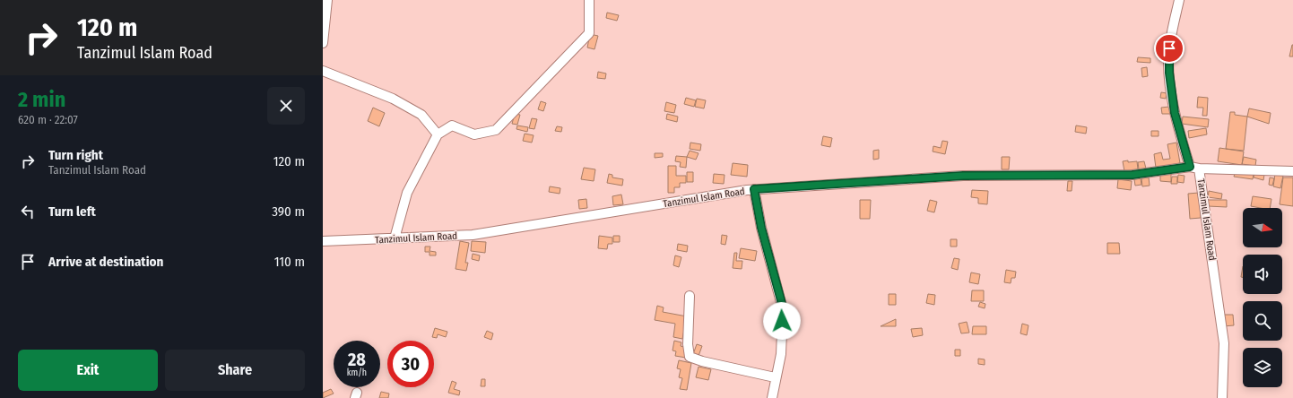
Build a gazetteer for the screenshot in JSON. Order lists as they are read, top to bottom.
{
  "streets": {
    "street": ["Tanzimul Islam Road"]
  },
  "north": "right",
  "page": {
    "turn": ["120 m", "Tanzimul Islam Road"],
    "heading": ["2 min", "620 m · 22:07"],
    "list": [
      {
        "name": "Turn right",
        "note": "Tanzimul Islam Road",
        "value": "120 m"
      },
      {
        "name": "Turn left",
        "value": "390 m"
      },
      {
        "name": "Arrive at destination",
        "value": "110 m"
      }
    ],
    "speed": "28 km/h",
    "limit": "30",
    "buttons": ["Exit", "Share"]
  }
}
